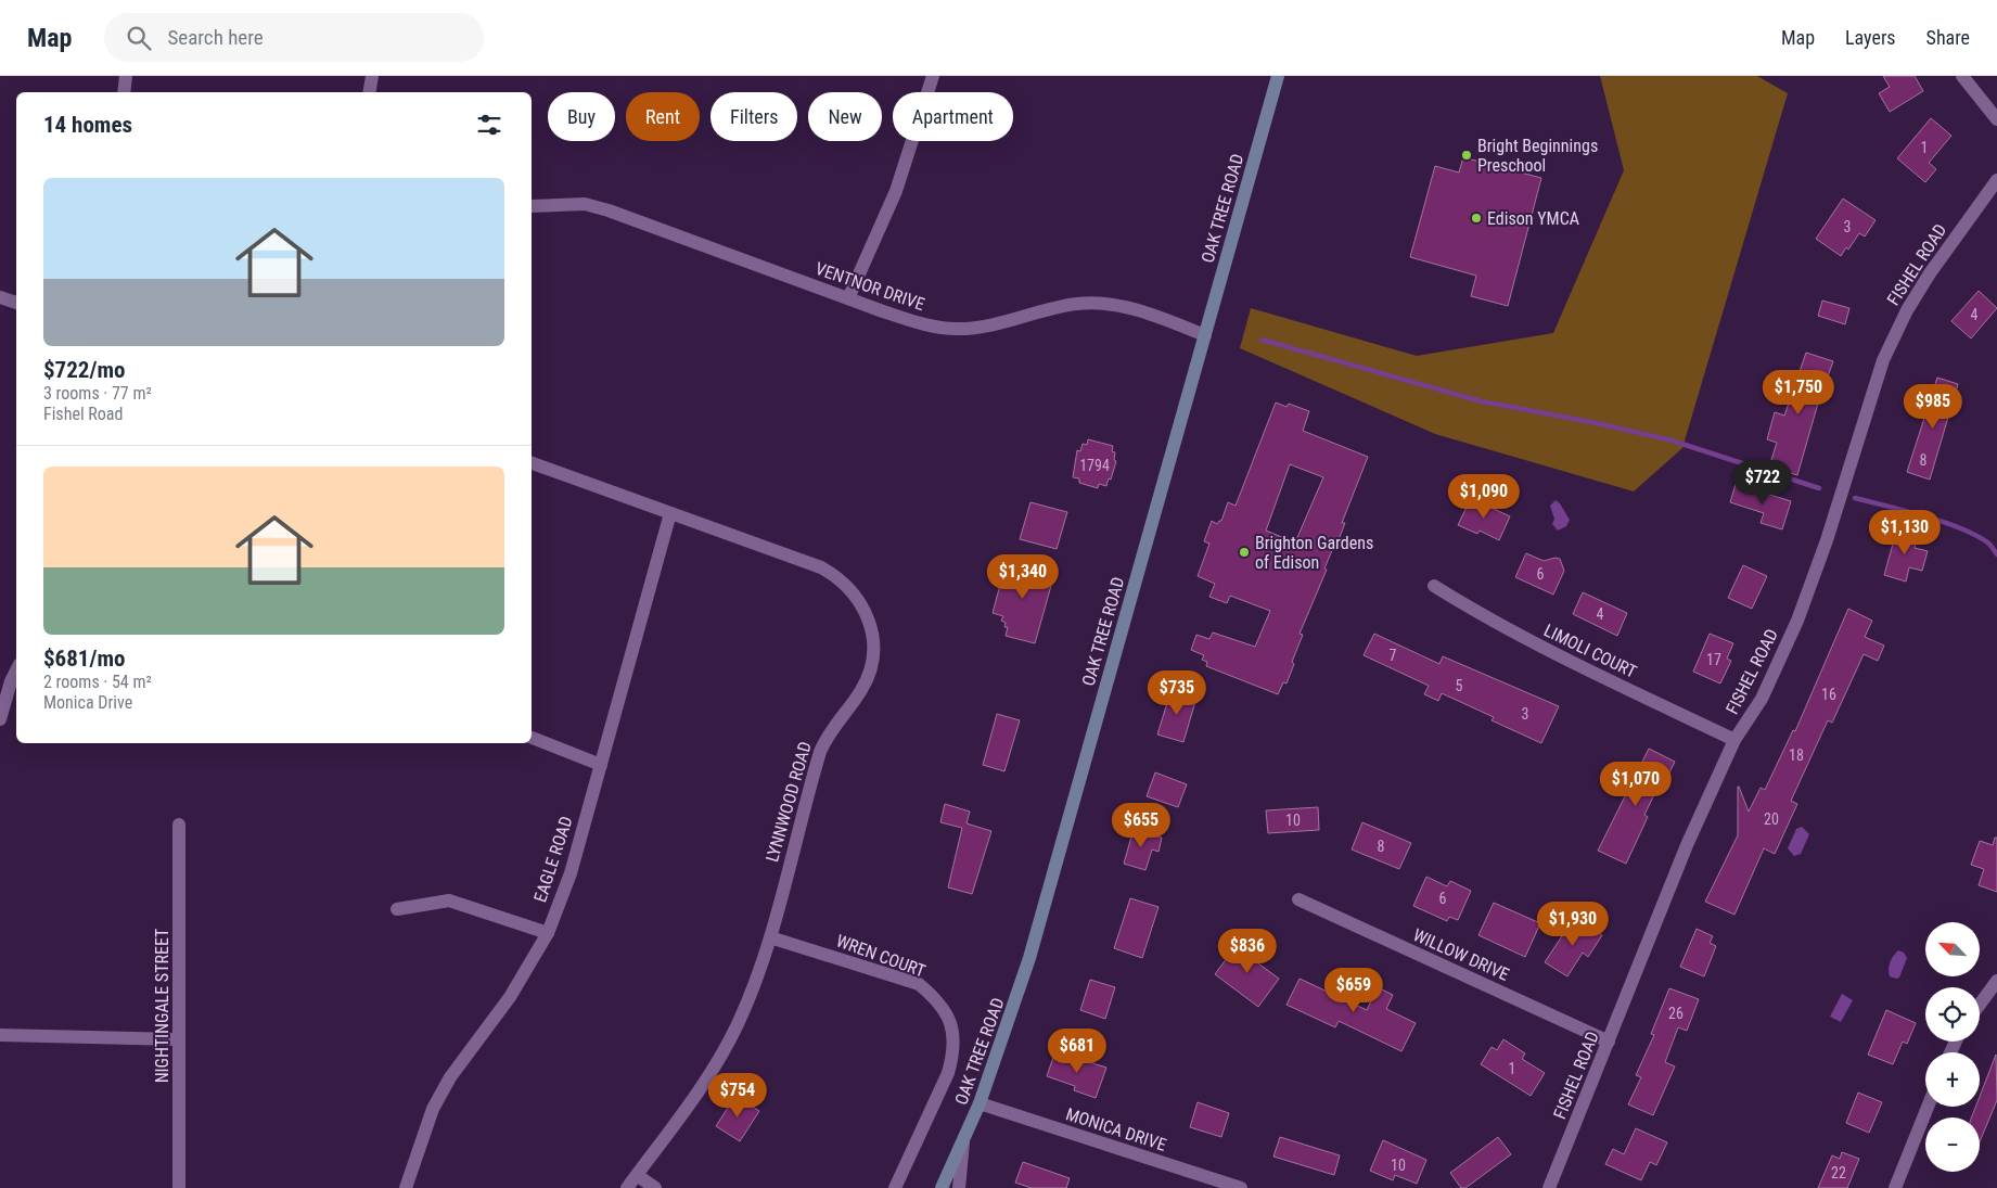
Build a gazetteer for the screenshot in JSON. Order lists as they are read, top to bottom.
{
  "streets": {
    "main road": ["OAK TREE ROAD"],
    "street": [
      "FISHEL ROAD",
      "VENTNOR DRIVE",
      "LIMOLI COURT",
      "LYNNWOOD ROAD",
      "EAGLE ROAD",
      "WILLOW DRIVE",
      "WREN COURT",
      "NIGHTINGALE STREET",
      "MONICA DRIVE"
    ]
  },
  "crossings": [
    ["OAK TREE ROAD", "VENTNOR DRIVE"],
    ["OAK TREE ROAD", "MONICA DRIVE"],
    ["FISHEL ROAD", "LIMOLI COURT"],
    ["FISHEL ROAD", "WILLOW DRIVE"],
    ["LYNNWOOD ROAD", "EAGLE ROAD"],
    ["LYNNWOOD ROAD", "WREN COURT"]
  ],
  "places": ["Bright Beginnings Preschool", "Edison YMCA", "Brighton Gardens of Edison"],
  "house_numbers": [
    "1",
    "3",
    "4",
    "8",
    "1794",
    "6",
    "4",
    "7",
    "17",
    "5",
    "16",
    "3",
    "18",
    "20",
    "10",
    "8",
    "6",
    "26",
    "1",
    "10",
    "22"
  ],
  "north": "top left",
  "page": {
    "header": "Map",
    "search": "Search here",
    "nav": ["Map", "Layers", "Share"],
    "chip": [
      "Buy",
      "Rent",
      "Filters",
      "New",
      "Apartment"
    ],
    "heading": "14 homes",
    "list": [
      {
        "name": "$722/mo",
        "note": "3 rooms · 77 m² · Fishel Road"
      },
      {
        "name": "$681/mo",
        "note": "2 rooms · 54 m² · Monica Drive"
      }
    ],
    "price": [
      "$1,750",
      "$985",
      "$722",
      "$1,090",
      "$1,130",
      "$1,340",
      "$735",
      "$1,070",
      "$655",
      "$1,930",
      "$836",
      "$659",
      "$681",
      "$754"
    ],
    "map_buttons": ["+", "−"]
  }
}
